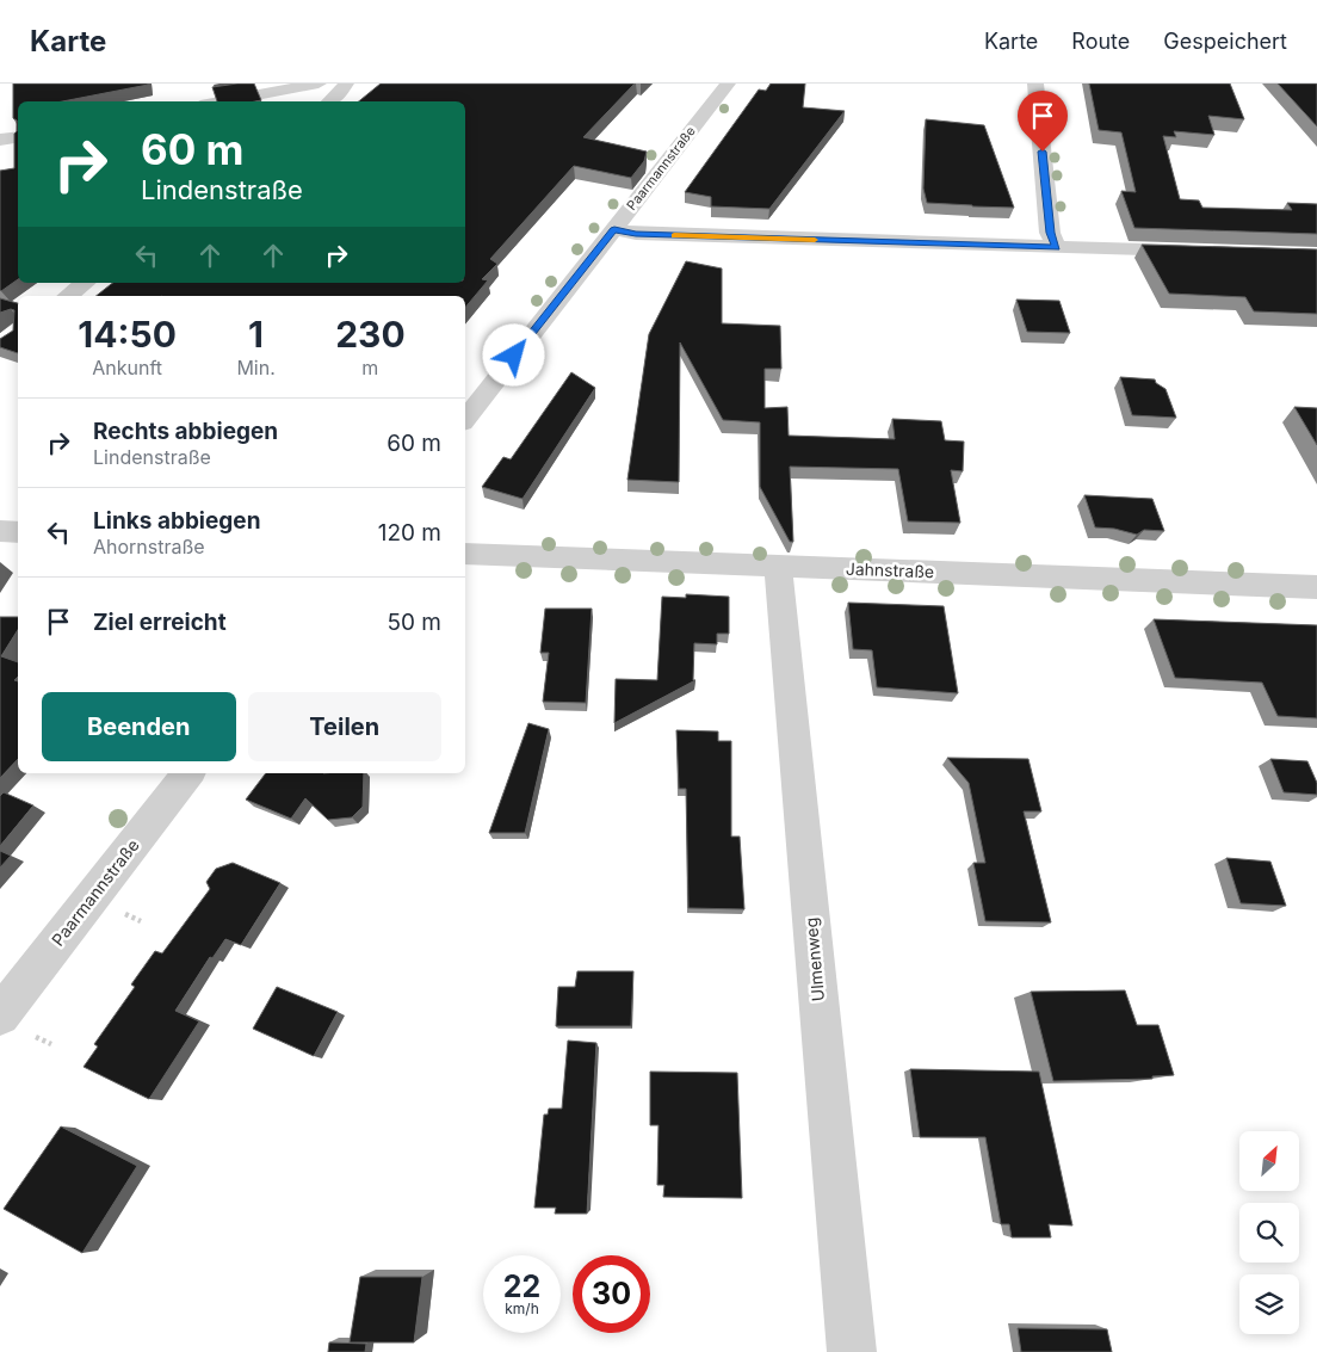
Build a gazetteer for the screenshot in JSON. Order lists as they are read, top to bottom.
{
  "streets": {
    "street": ["Paarmannstraße", "Jahnstraße", "Ulmenweg"]
  },
  "crossings": [
    ["Jahnstraße", "Ulmenweg"]
  ],
  "north": "top right",
  "page": {
    "header": "Karte",
    "nav": ["Karte", "Route", "Gespeichert"],
    "turn": ["60 m", "Lindenstraße"],
    "eta": [
      "14:50",
      "Ankunft",
      "1",
      "Min.",
      "230",
      "m"
    ],
    "list": [
      {
        "name": "Rechts abbiegen",
        "note": "Lindenstraße",
        "value": "60 m"
      },
      {
        "name": "Links abbiegen",
        "note": "Ahornstraße",
        "value": "120 m"
      },
      {
        "name": "Ziel erreicht",
        "value": "50 m"
      }
    ],
    "buttons": ["Beenden", "Teilen"],
    "speed": "22 km/h",
    "limit": "30"
  }
}
